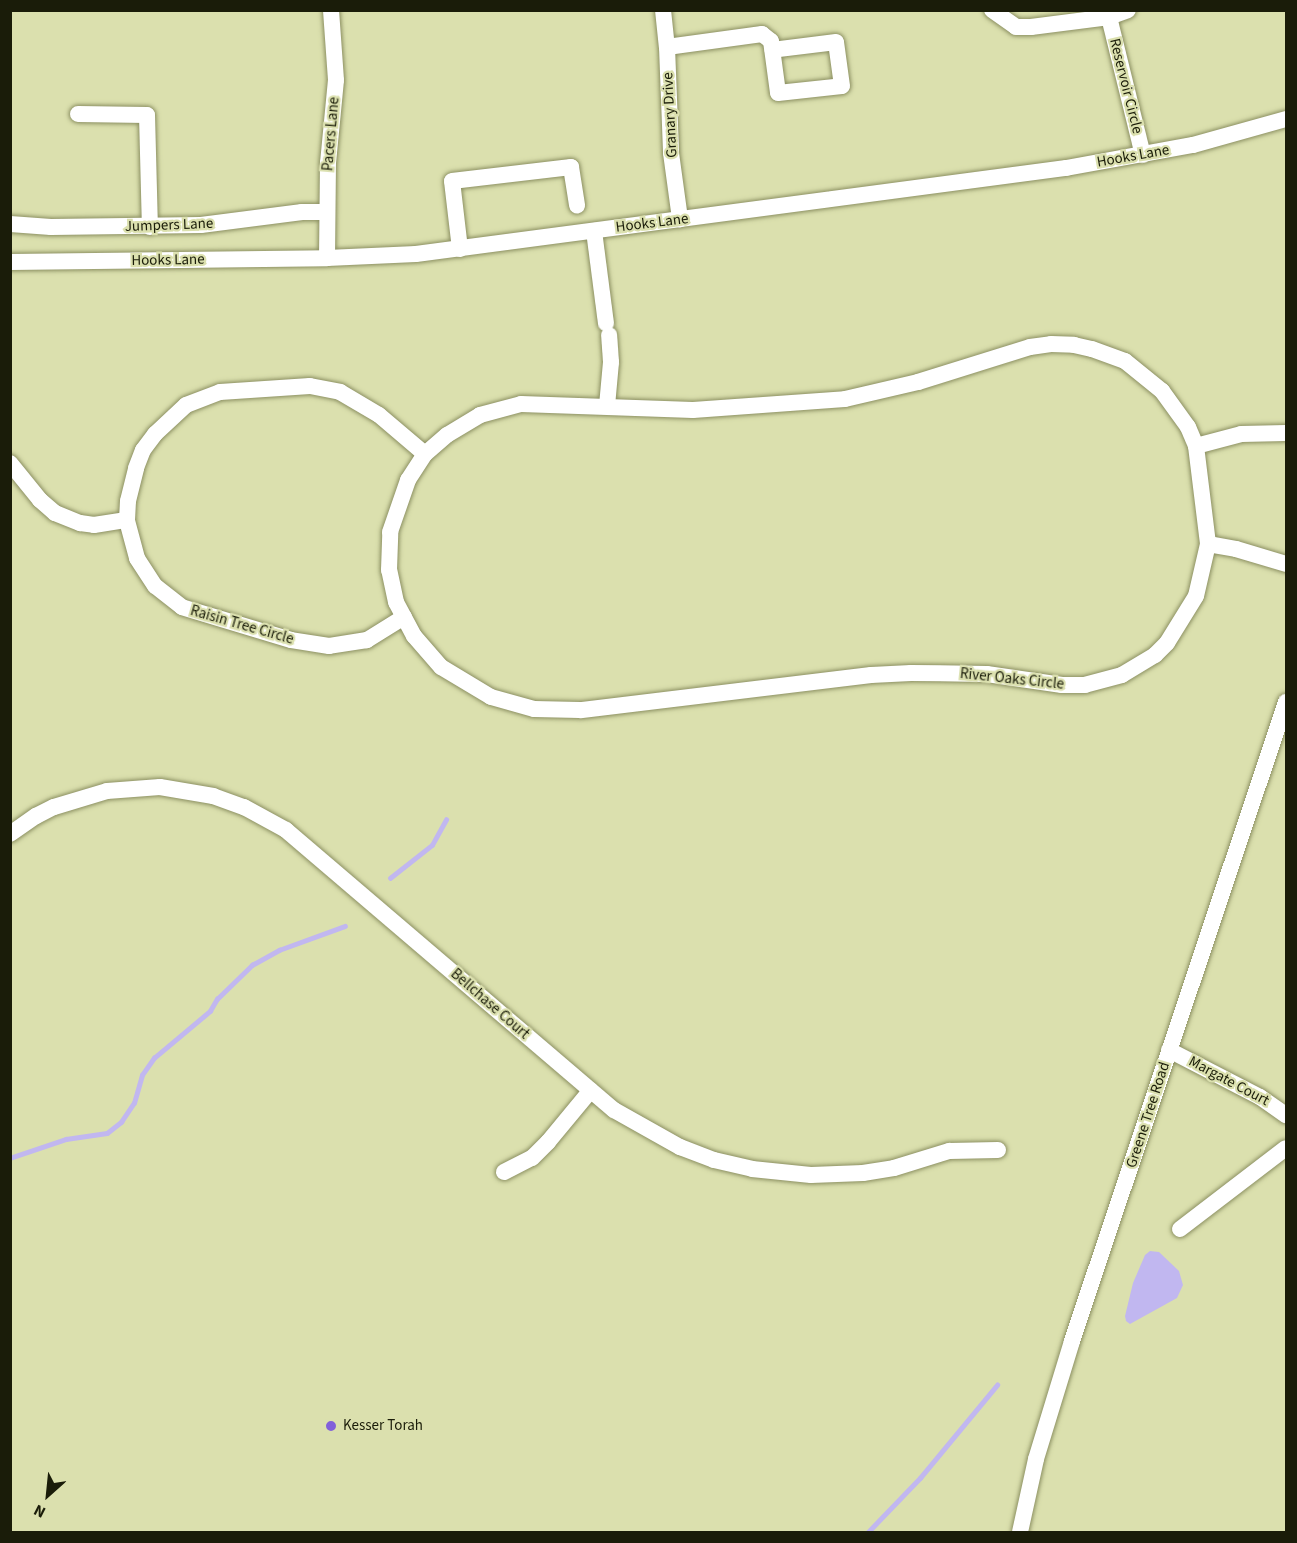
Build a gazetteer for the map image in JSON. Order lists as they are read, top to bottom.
{
  "streets": {
    "street": [
      "Reservoir Circle",
      "Granary Drive",
      "Pacers Lane",
      "Hooks Lane",
      "Jumpers Lane",
      "Raisin Tree Circle",
      "River Oaks Circle",
      "Bellchase Court",
      "Margate Court",
      "Greene Tree Road"
    ]
  },
  "crossings": [
    ["Reservoir Circle", "Hooks Lane"],
    ["Granary Drive", "Hooks Lane"],
    ["Pacers Lane", "Hooks Lane"],
    ["Pacers Lane", "Jumpers Lane"],
    ["Raisin Tree Circle", "River Oaks Circle"],
    ["Margate Court", "Greene Tree Road"]
  ],
  "places": ["Kesser Torah"],
  "north": "bottom left"
}
